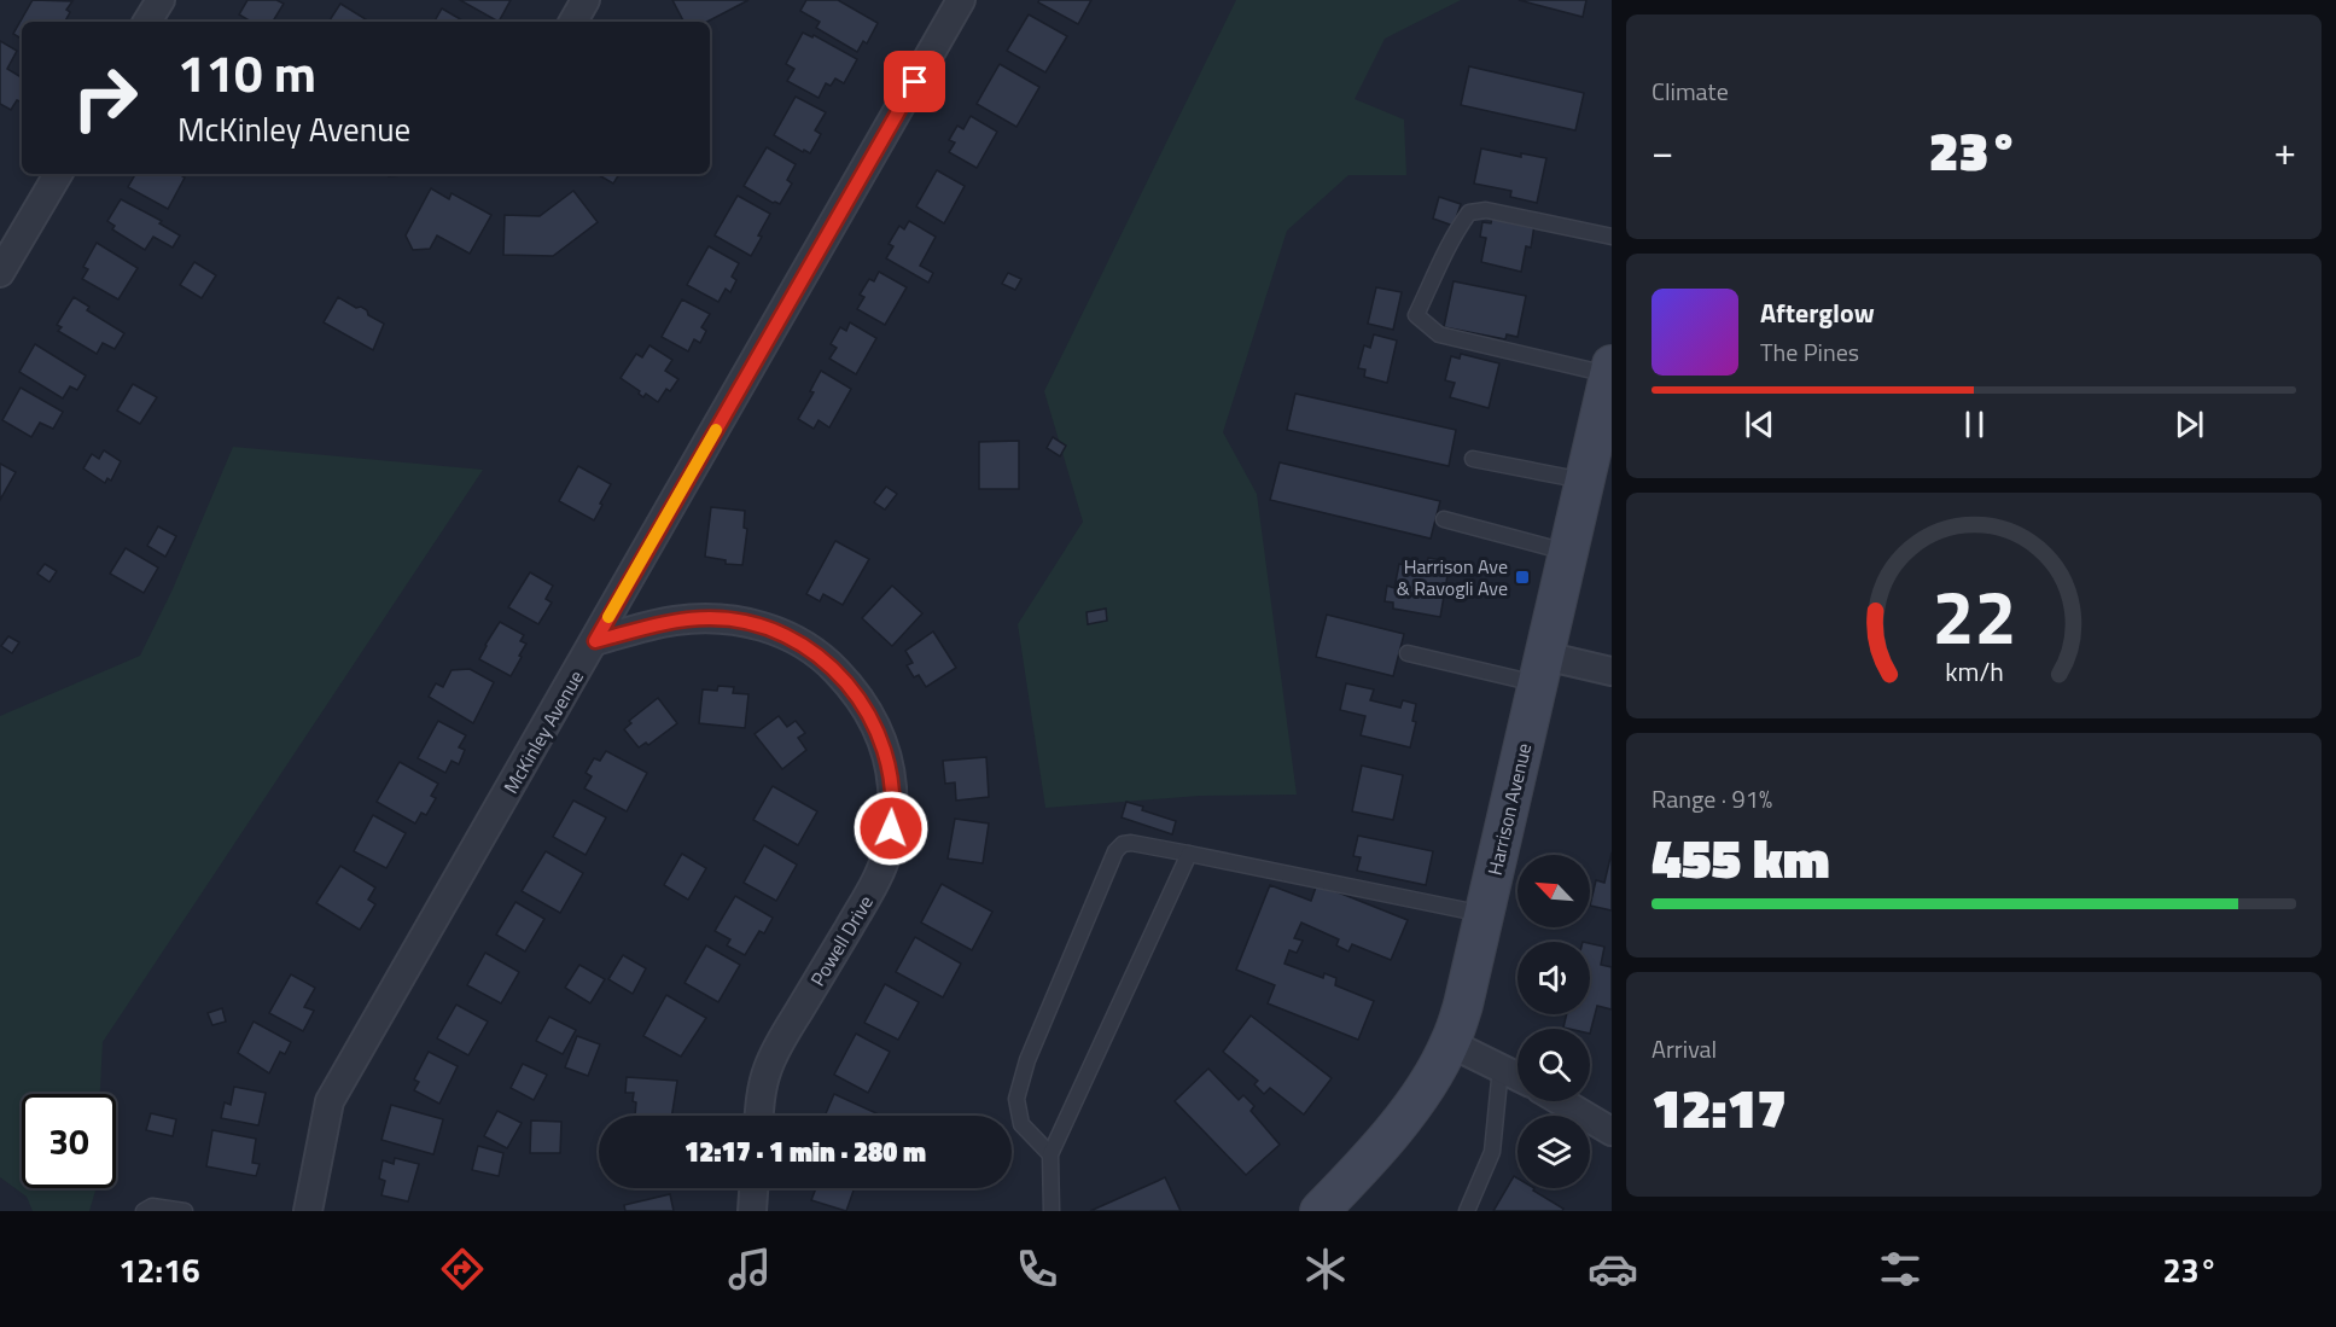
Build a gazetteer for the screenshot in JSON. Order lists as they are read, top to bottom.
{
  "streets": {
    "main road": ["Harrison Avenue"],
    "street": ["McKinley Avenue", "Powell Drive"]
  },
  "crossings": [
    ["McKinley Avenue", "Powell Drive"]
  ],
  "places": {
    "transit": ["Harrison Ave & Ravogli Ave"]
  },
  "north": "top left",
  "page": {
    "tile": [
      "Climate",
      ["Range · 91%", "455 km"],
      ["Arrival", "12:17"]
    ],
    "turn": ["110 m", "McKinley Avenue"],
    "heat": ["−", "23°", "+"],
    "song": ["Afterglow", "The Pines"],
    "limit": "30",
    "trip": "12:17 · 1 min · 280 m",
    "tabs": ["12:16", "23°"],
    "gauge": ["22", "km/h"]
  }
}
